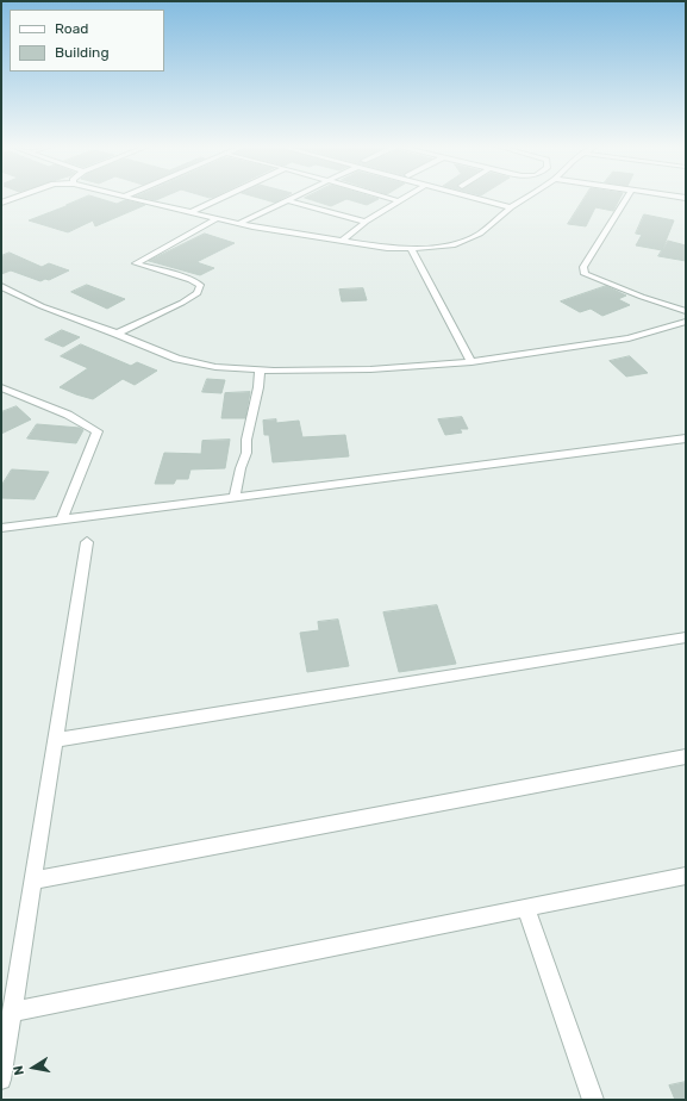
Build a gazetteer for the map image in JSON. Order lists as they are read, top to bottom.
{
  "legend": ["Road", "Building"],
  "north": "left"
}
